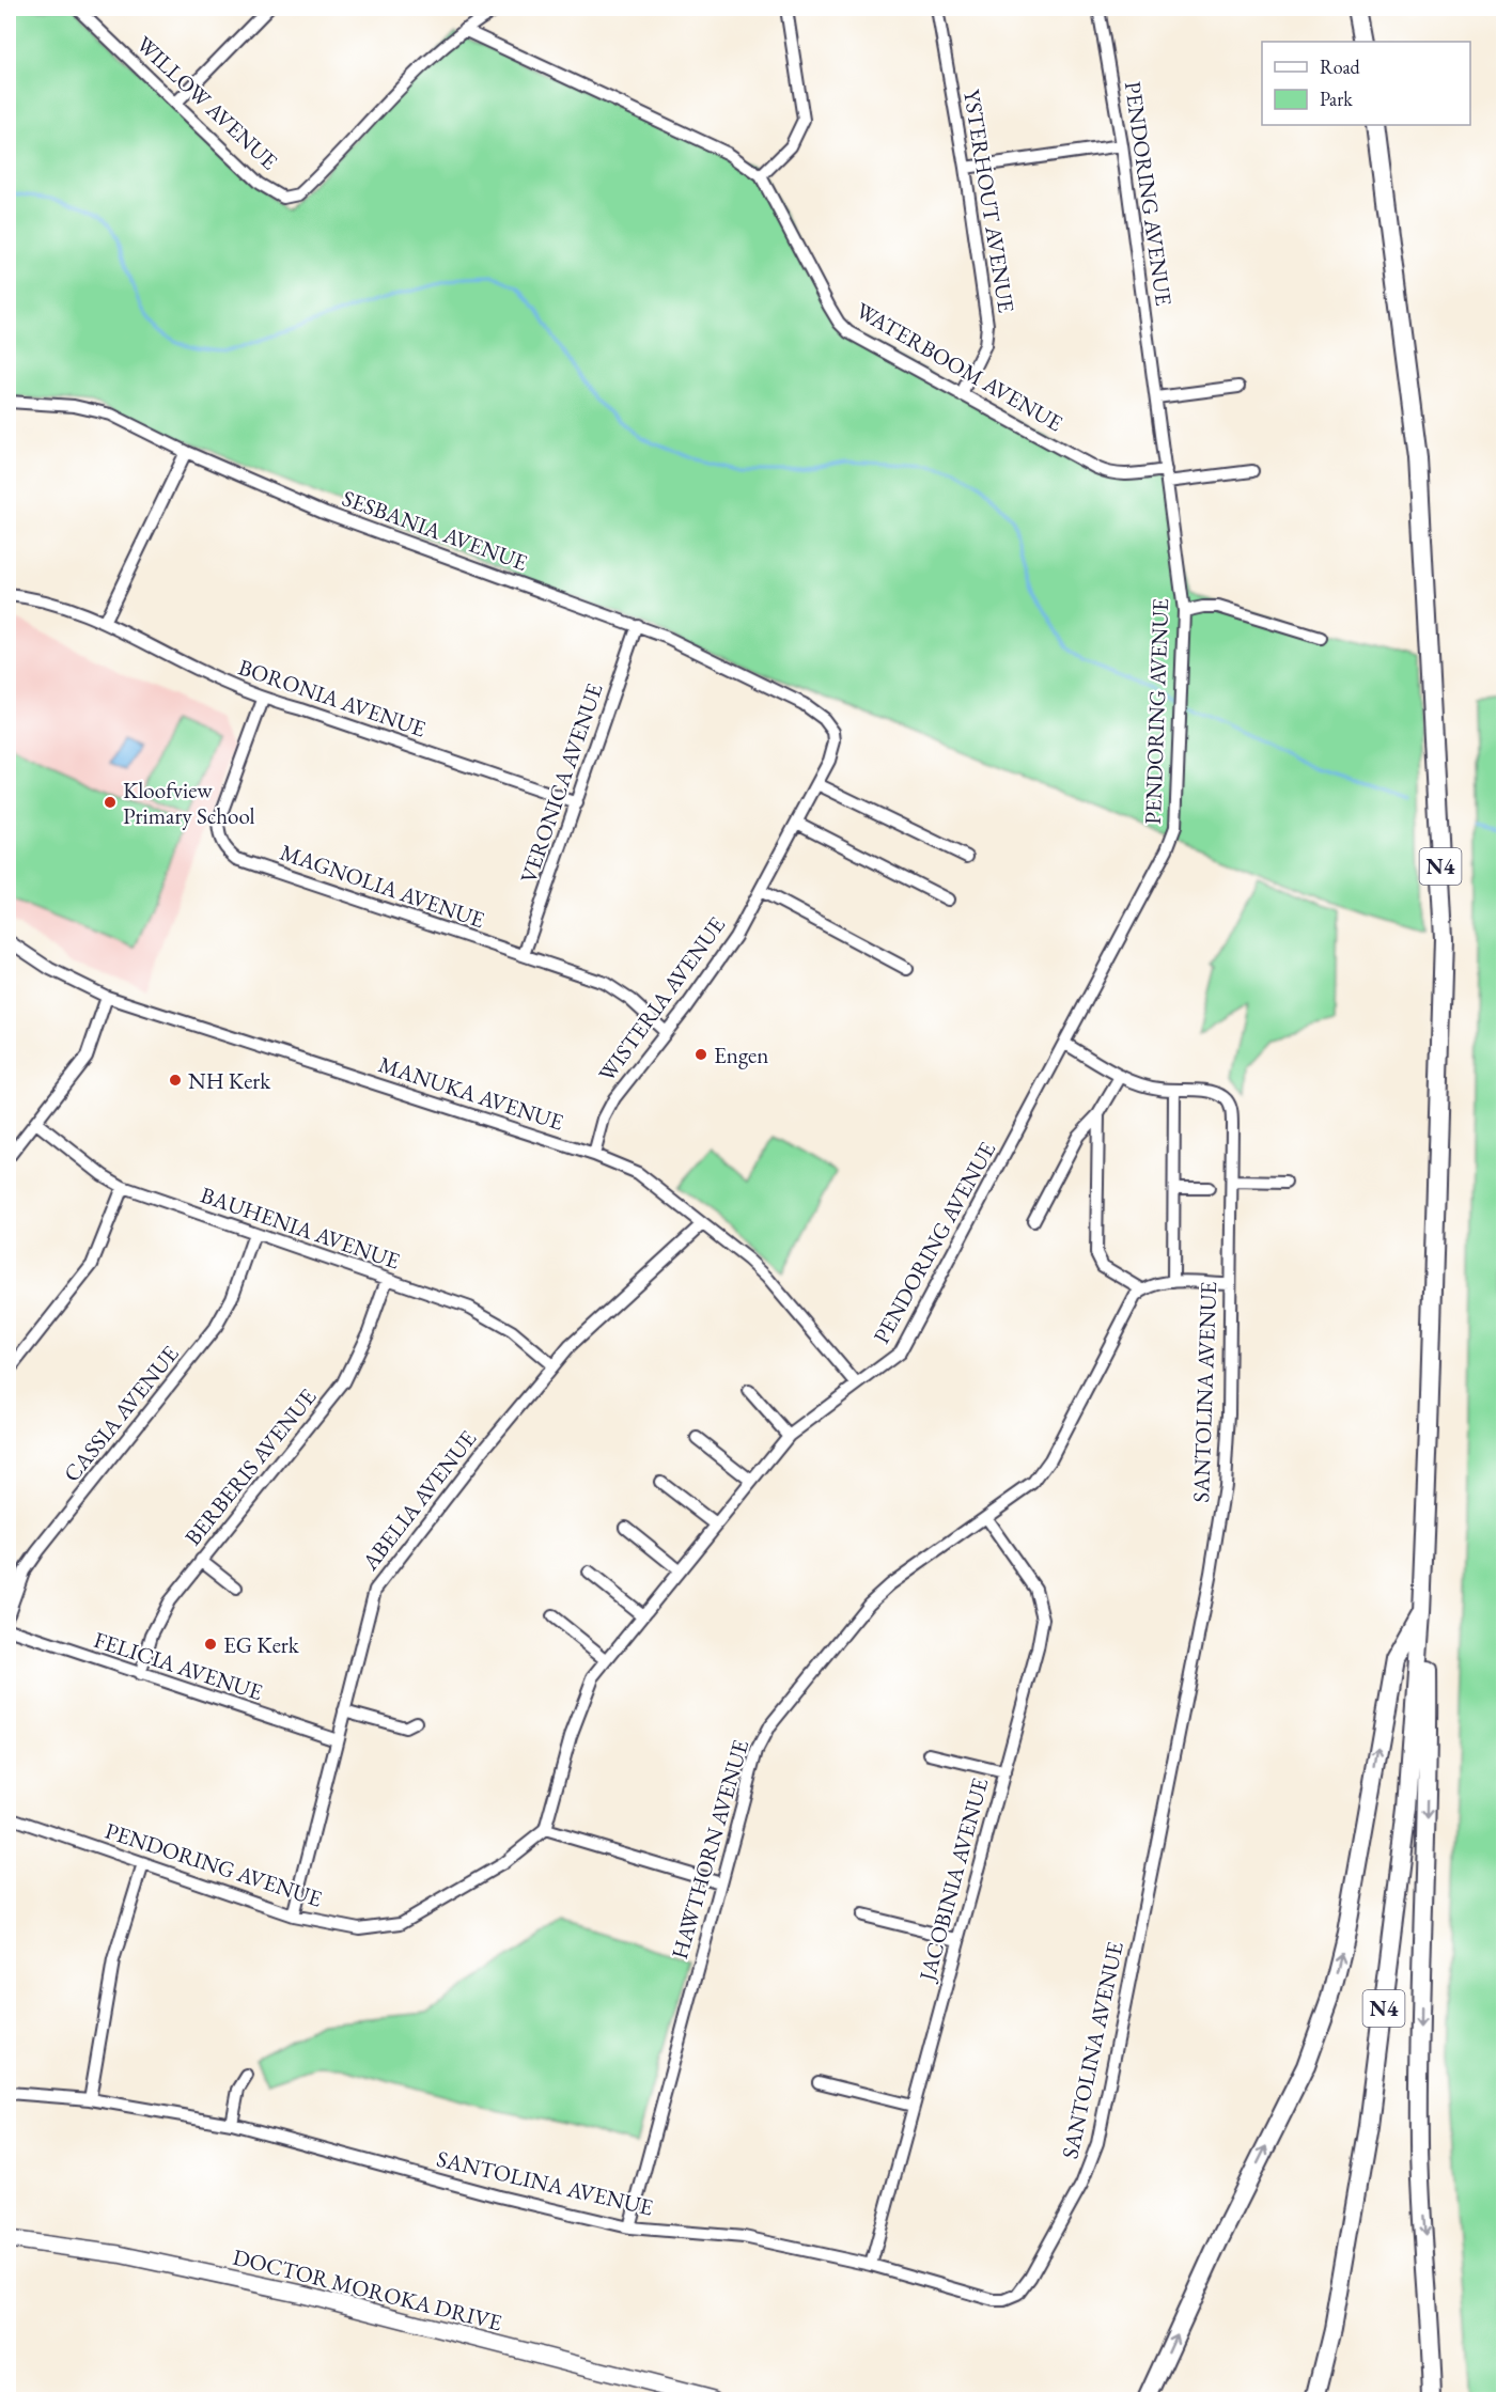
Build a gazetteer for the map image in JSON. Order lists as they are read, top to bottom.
{
  "streets": {
    "highway": ["N4"],
    "main road": ["DOCTOR MOROKA DRIVE"],
    "street": [
      "WILLOW AVENUE",
      "PENDORING AVENUE",
      "YSTERHOUT AVENUE",
      "WATERBOOM AVENUE",
      "SESBANIA AVENUE",
      "BORONIA AVENUE",
      "VERONICA AVENUE",
      "MAGNOLIA AVENUE",
      "WISTERIA AVENUE",
      "MANUKA AVENUE",
      "BAUHENIA AVENUE",
      "SANTOLINA AVENUE",
      "CASSIA AVENUE",
      "BERBERIS AVENUE",
      "ABELIA AVENUE",
      "FELICIA AVENUE",
      "HAWTHORN AVENUE",
      "JACOBINIA AVENUE"
    ]
  },
  "crossings": [
    ["WILLOW AVENUE", "WATERBOOM AVENUE"],
    ["PENDORING AVENUE", "WATERBOOM AVENUE"],
    ["PENDORING AVENUE", "MANUKA AVENUE"],
    ["PENDORING AVENUE", "SANTOLINA AVENUE"],
    ["PENDORING AVENUE", "ABELIA AVENUE"],
    ["YSTERHOUT AVENUE", "WATERBOOM AVENUE"],
    ["SESBANIA AVENUE", "VERONICA AVENUE"],
    ["SESBANIA AVENUE", "WISTERIA AVENUE"],
    ["BORONIA AVENUE", "VERONICA AVENUE"],
    ["BORONIA AVENUE", "MAGNOLIA AVENUE"],
    ["VERONICA AVENUE", "MAGNOLIA AVENUE"],
    ["MAGNOLIA AVENUE", "WISTERIA AVENUE"],
    ["WISTERIA AVENUE", "MANUKA AVENUE"],
    ["MANUKA AVENUE", "ABELIA AVENUE"],
    ["BAUHENIA AVENUE", "CASSIA AVENUE"],
    ["BAUHENIA AVENUE", "BERBERIS AVENUE"],
    ["BAUHENIA AVENUE", "ABELIA AVENUE"],
    ["SANTOLINA AVENUE", "HAWTHORN AVENUE"],
    ["SANTOLINA AVENUE", "JACOBINIA AVENUE"],
    ["BERBERIS AVENUE", "FELICIA AVENUE"],
    ["ABELIA AVENUE", "FELICIA AVENUE"],
    ["HAWTHORN AVENUE", "JACOBINIA AVENUE"]
  ],
  "places": [
    "Kloofview Primary School",
    "Engen",
    "NH Kerk",
    "EG Kerk"
  ],
  "legend": ["Road", "Park"]
}
